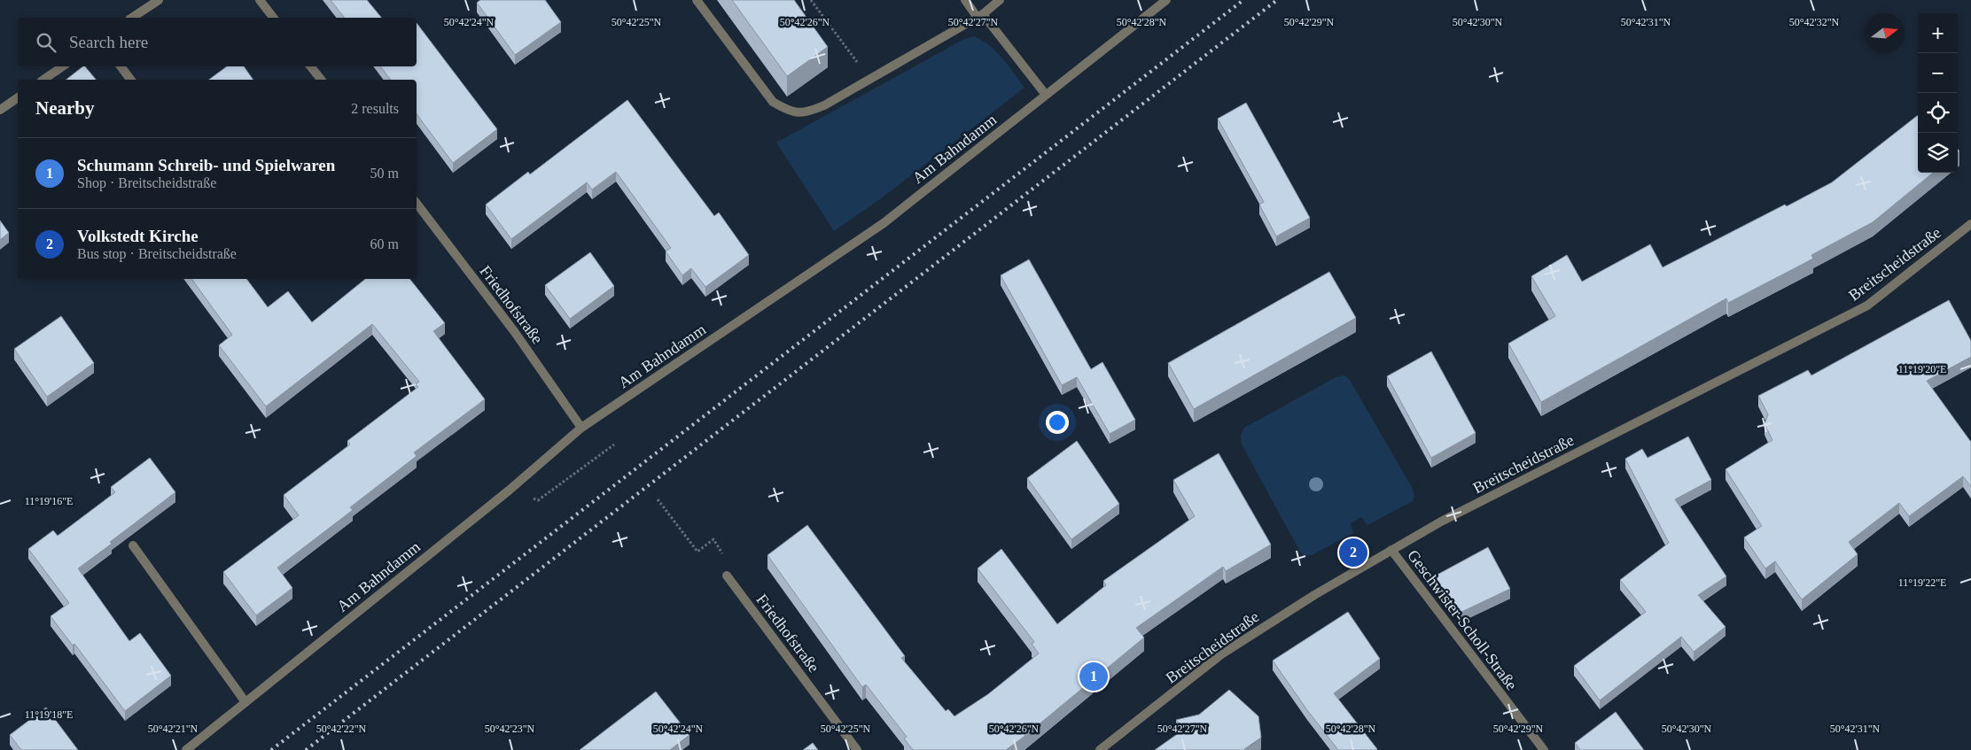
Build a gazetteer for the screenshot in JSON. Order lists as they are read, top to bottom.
{
  "streets": {
    "street": [
      "Am Bahndamm",
      "Breitscheidstraße",
      "Friedhofstraße",
      "Geschwister-Scholl-Straße"
    ]
  },
  "crossings": [
    ["Am Bahndamm", "Friedhofstraße"],
    ["Breitscheidstraße", "Geschwister-Scholl-Straße"]
  ],
  "north": "right",
  "page": {
    "map_buttons": ["+", "−"],
    "search": "Search here",
    "heading": ["Nearby", "2 results"],
    "list": [
      {
        "mark": "1",
        "name": "Schumann Schreib- und Spielwaren",
        "note": "Shop · Breitscheidstraße",
        "value": "50 m"
      },
      {
        "mark": "2",
        "name": "Volkstedt Kirche",
        "note": "Bus stop · Breitscheidstraße",
        "value": "60 m"
      }
    ],
    "pins": ["2", "1"]
  },
  "coordinates": [
    "50°42'24\"N",
    "50°42'25\"N",
    "50°42'26\"N",
    "50°42'27\"N",
    "50°42'28\"N",
    "50°42'29\"N",
    "50°42'30\"N",
    "50°42'31\"N",
    "50°42'32\"N",
    "11°19'20\"E",
    "11°19'16\"E",
    "11°19'22\"E",
    "11°19'18\"E",
    "50°42'21\"N",
    "50°42'22\"N",
    "50°42'23\"N"
  ]
}
